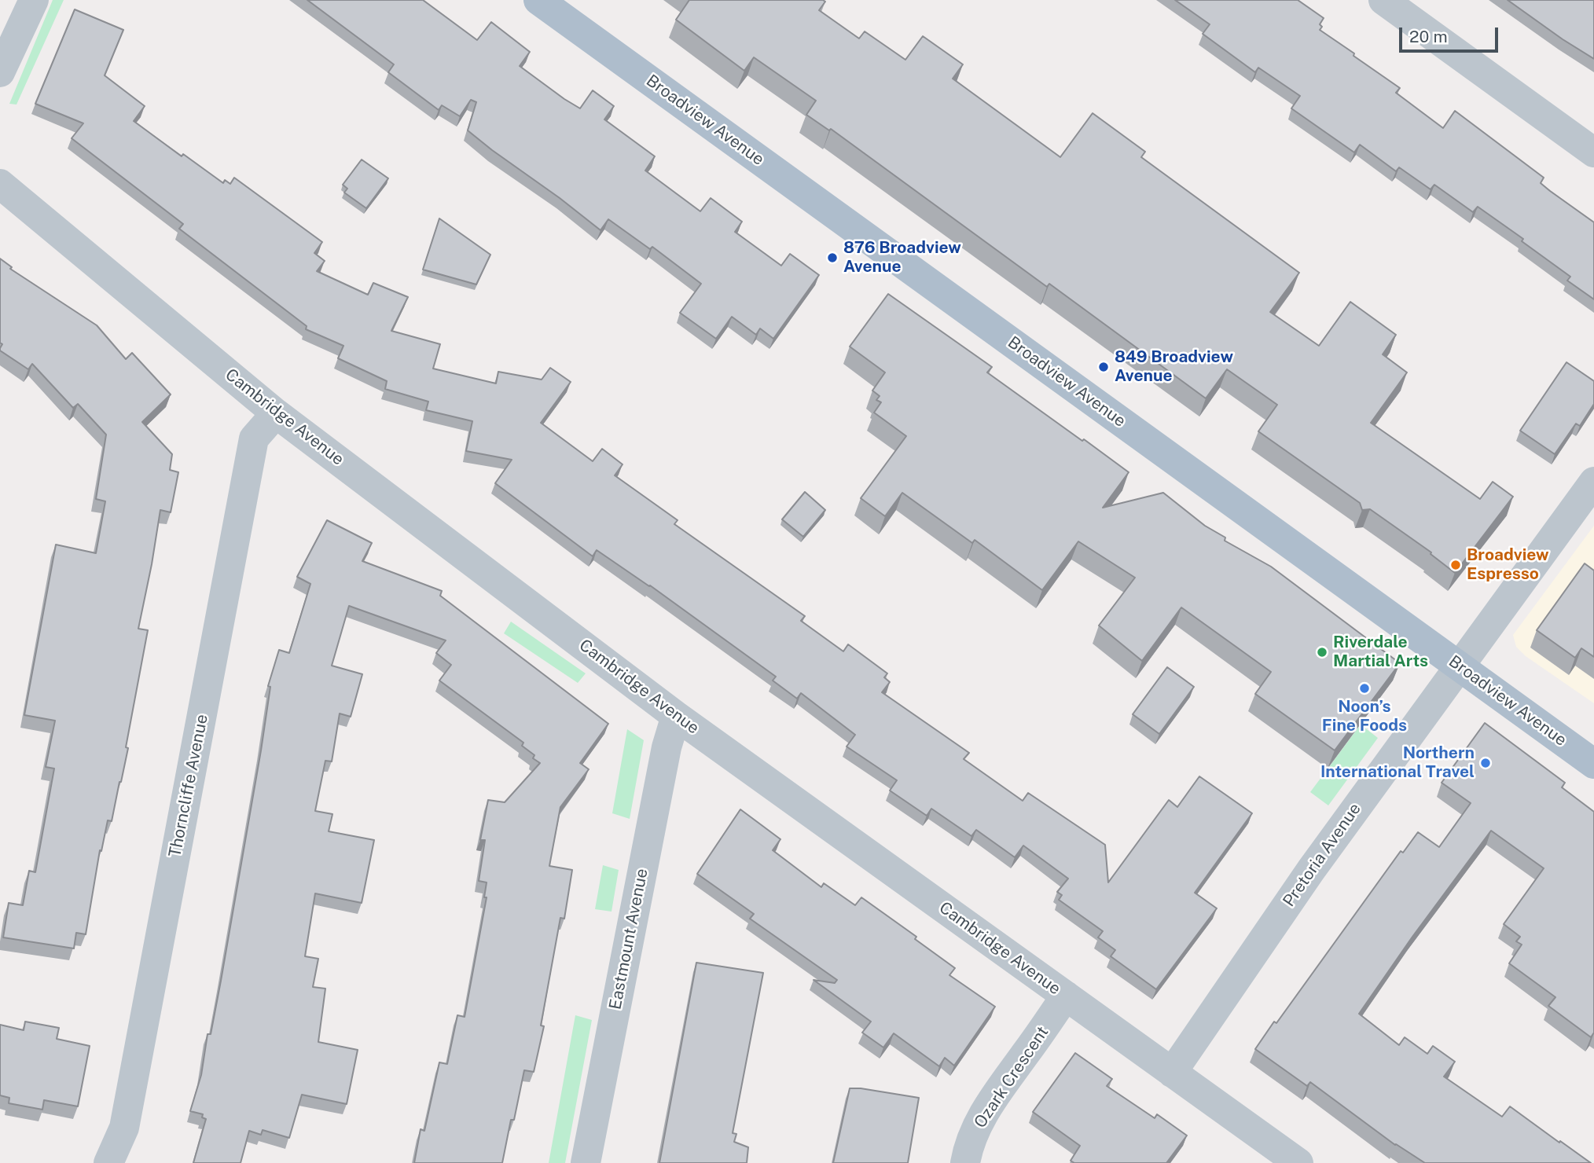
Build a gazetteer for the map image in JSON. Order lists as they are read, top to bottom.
{
  "streets": {
    "main road": ["Broadview Avenue"],
    "street": [
      "Cambridge Avenue",
      "Thorncliffe Avenue",
      "Pretoria Avenue",
      "Eastmount Avenue",
      "Ozark Crescent"
    ]
  },
  "crossings": [
    ["Broadview Avenue", "Pretoria Avenue"],
    ["Cambridge Avenue", "Thorncliffe Avenue"],
    ["Cambridge Avenue", "Pretoria Avenue"],
    ["Cambridge Avenue", "Eastmount Avenue"],
    ["Cambridge Avenue", "Ozark Crescent"]
  ],
  "places": [
    "876 Broadview Avenue",
    "849 Broadview Avenue",
    "Broadview Espresso",
    "Riverdale Martial Arts",
    "Noon’s Fine Foods",
    "Northern International Travel"
  ],
  "scale_bar": "20 m"
}
